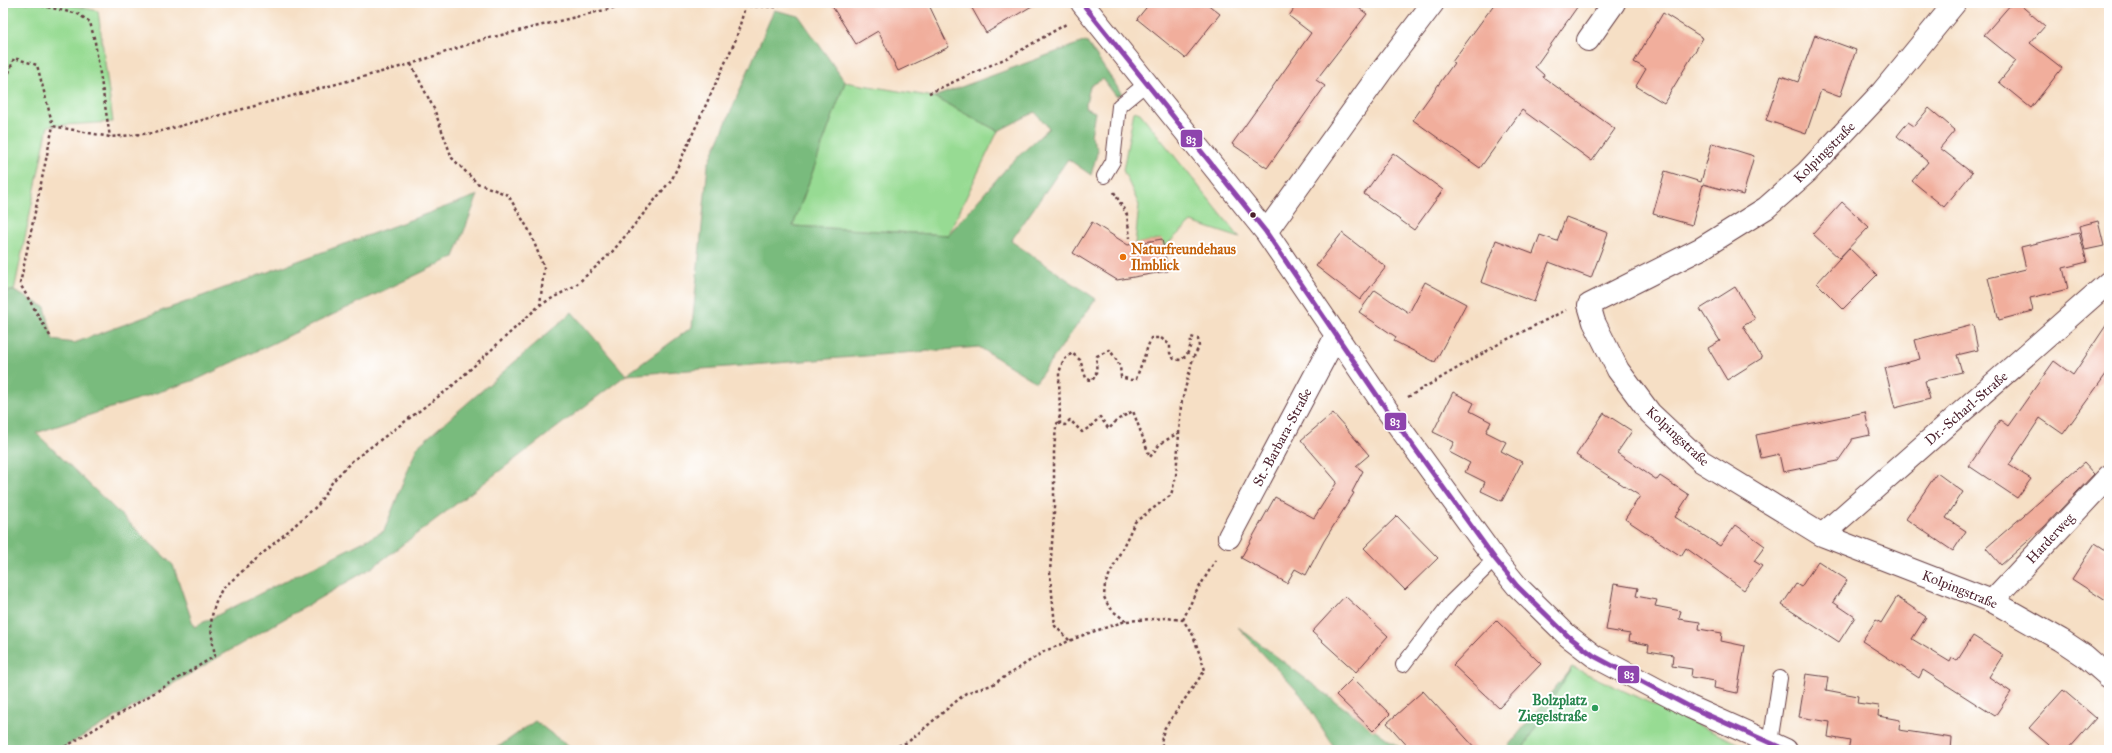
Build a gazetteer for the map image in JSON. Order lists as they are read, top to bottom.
{
  "streets": {
    "street": [
      "Kolpingstraße",
      "Dr.-Scharl-Straße",
      "St.-Barbara-Straße",
      "Harderweg"
    ]
  },
  "crossings": [
    ["Kolpingstraße", "Dr.-Scharl-Straße"],
    ["Kolpingstraße", "Harderweg"]
  ],
  "places": ["Naturfreundehaus Ilmblick", "Bolzplatz Ziegelstraße"],
  "lines": ["transit line 83"]
}
